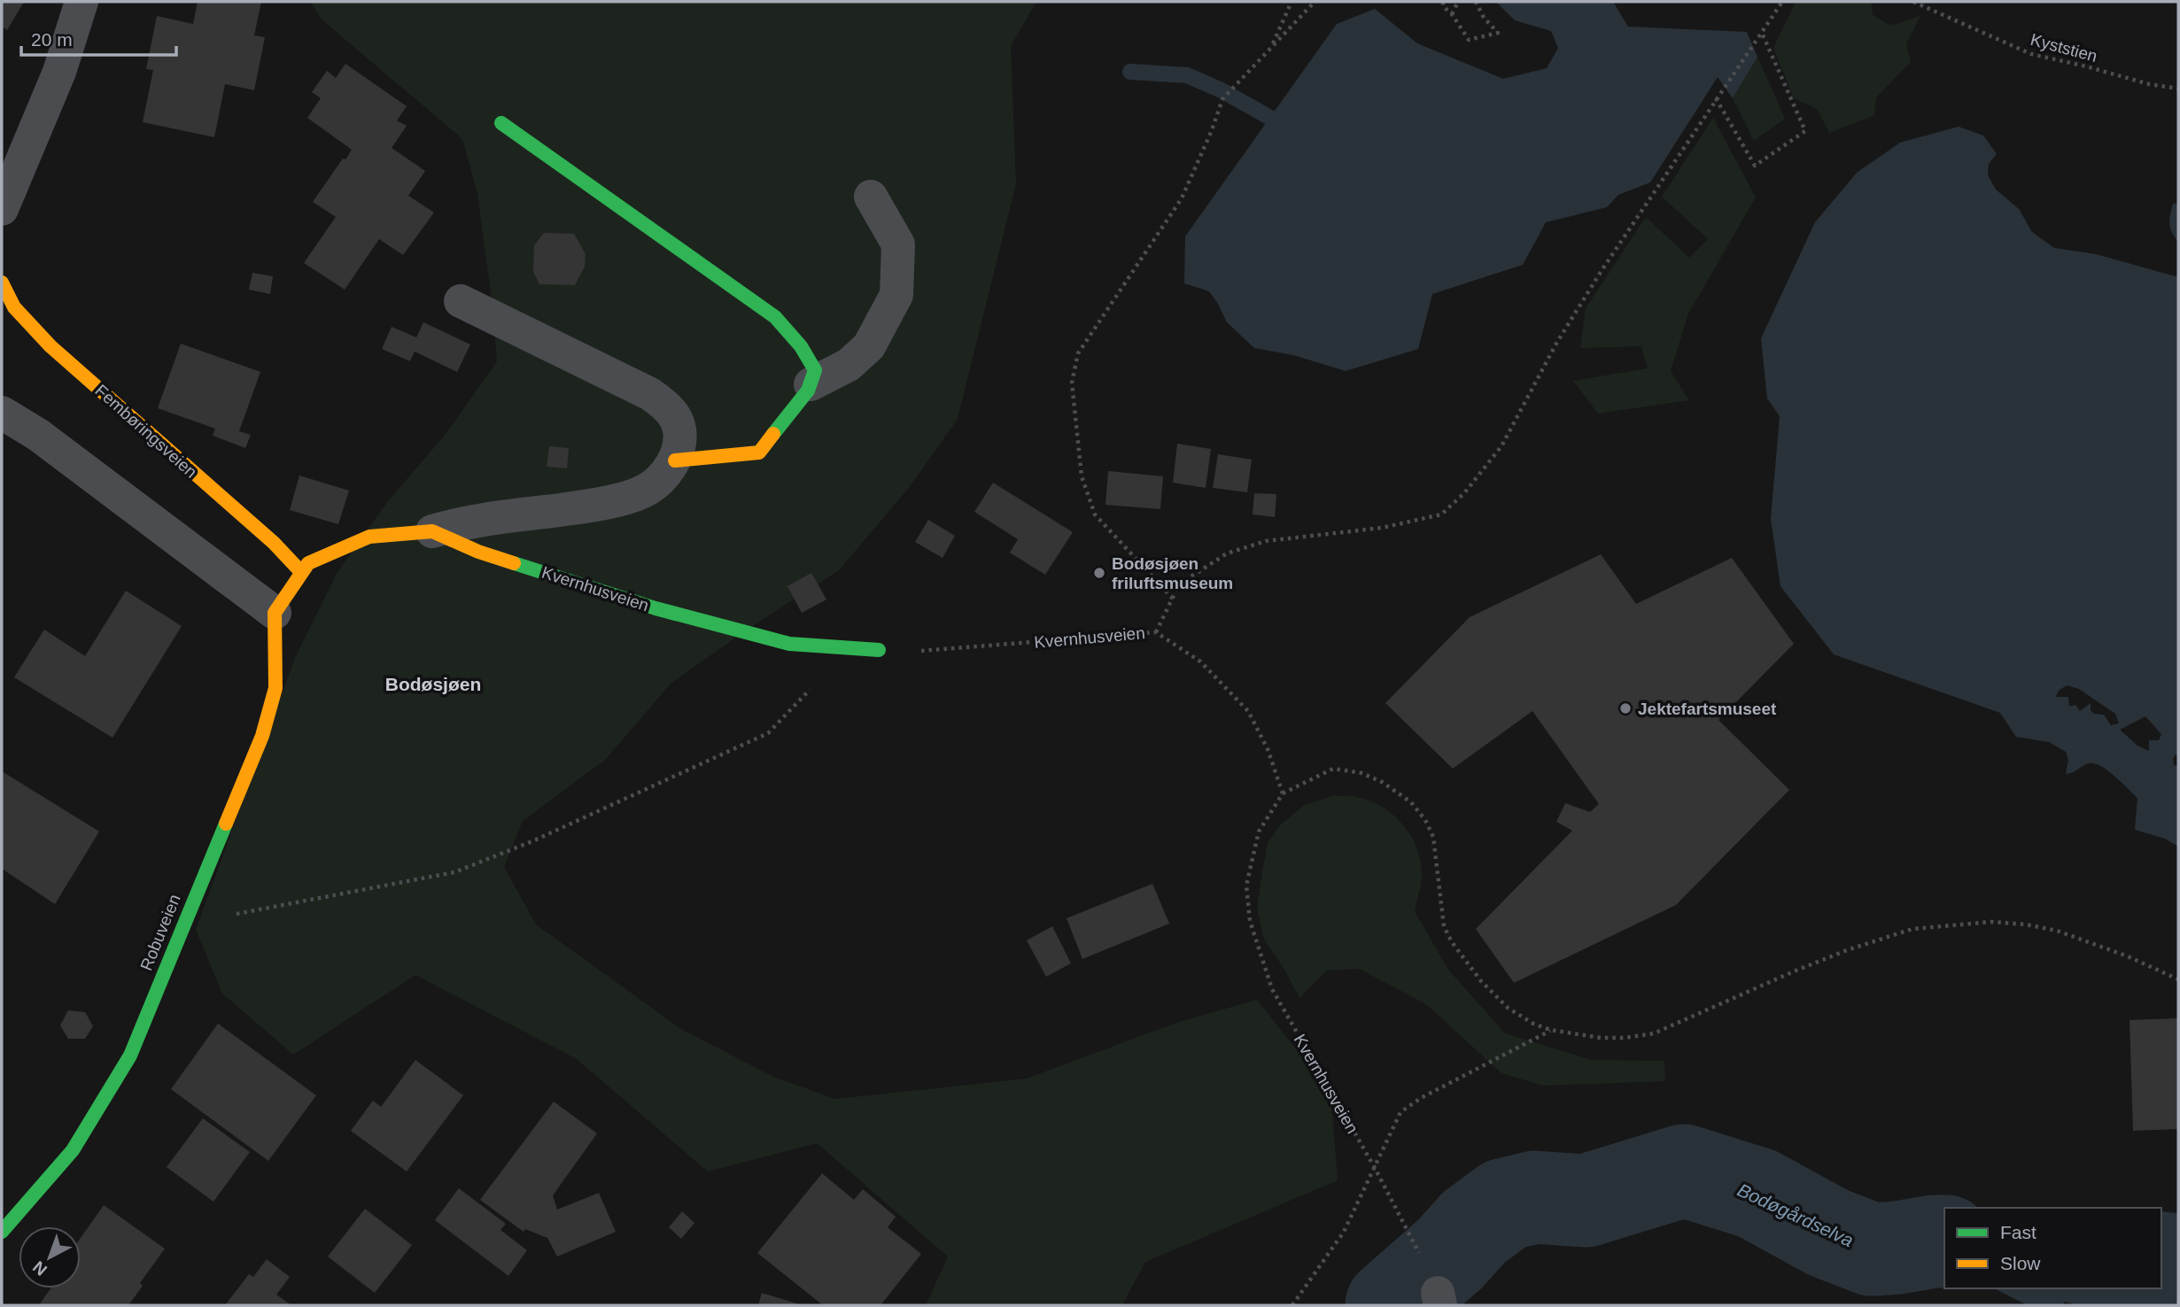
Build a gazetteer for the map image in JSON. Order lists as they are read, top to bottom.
{
  "streets": {
    "street": ["Fembøringsveien", "Kvernhusveien", "Robuveien"],
    "path": ["Kyststien"]
  },
  "crossings": [
    ["Fembøringsveien", "Kvernhusveien"],
    ["Kvernhusveien", "Robuveien"]
  ],
  "districts": ["Bodøsjøen"],
  "water": ["Bodøgårdselva"],
  "places": ["Bodøsjøen friluftsmuseum", "Jektefartsmuseet"],
  "legend": ["Fast", "Slow"],
  "scale_bar": "20 m",
  "north": "bottom left"
}
